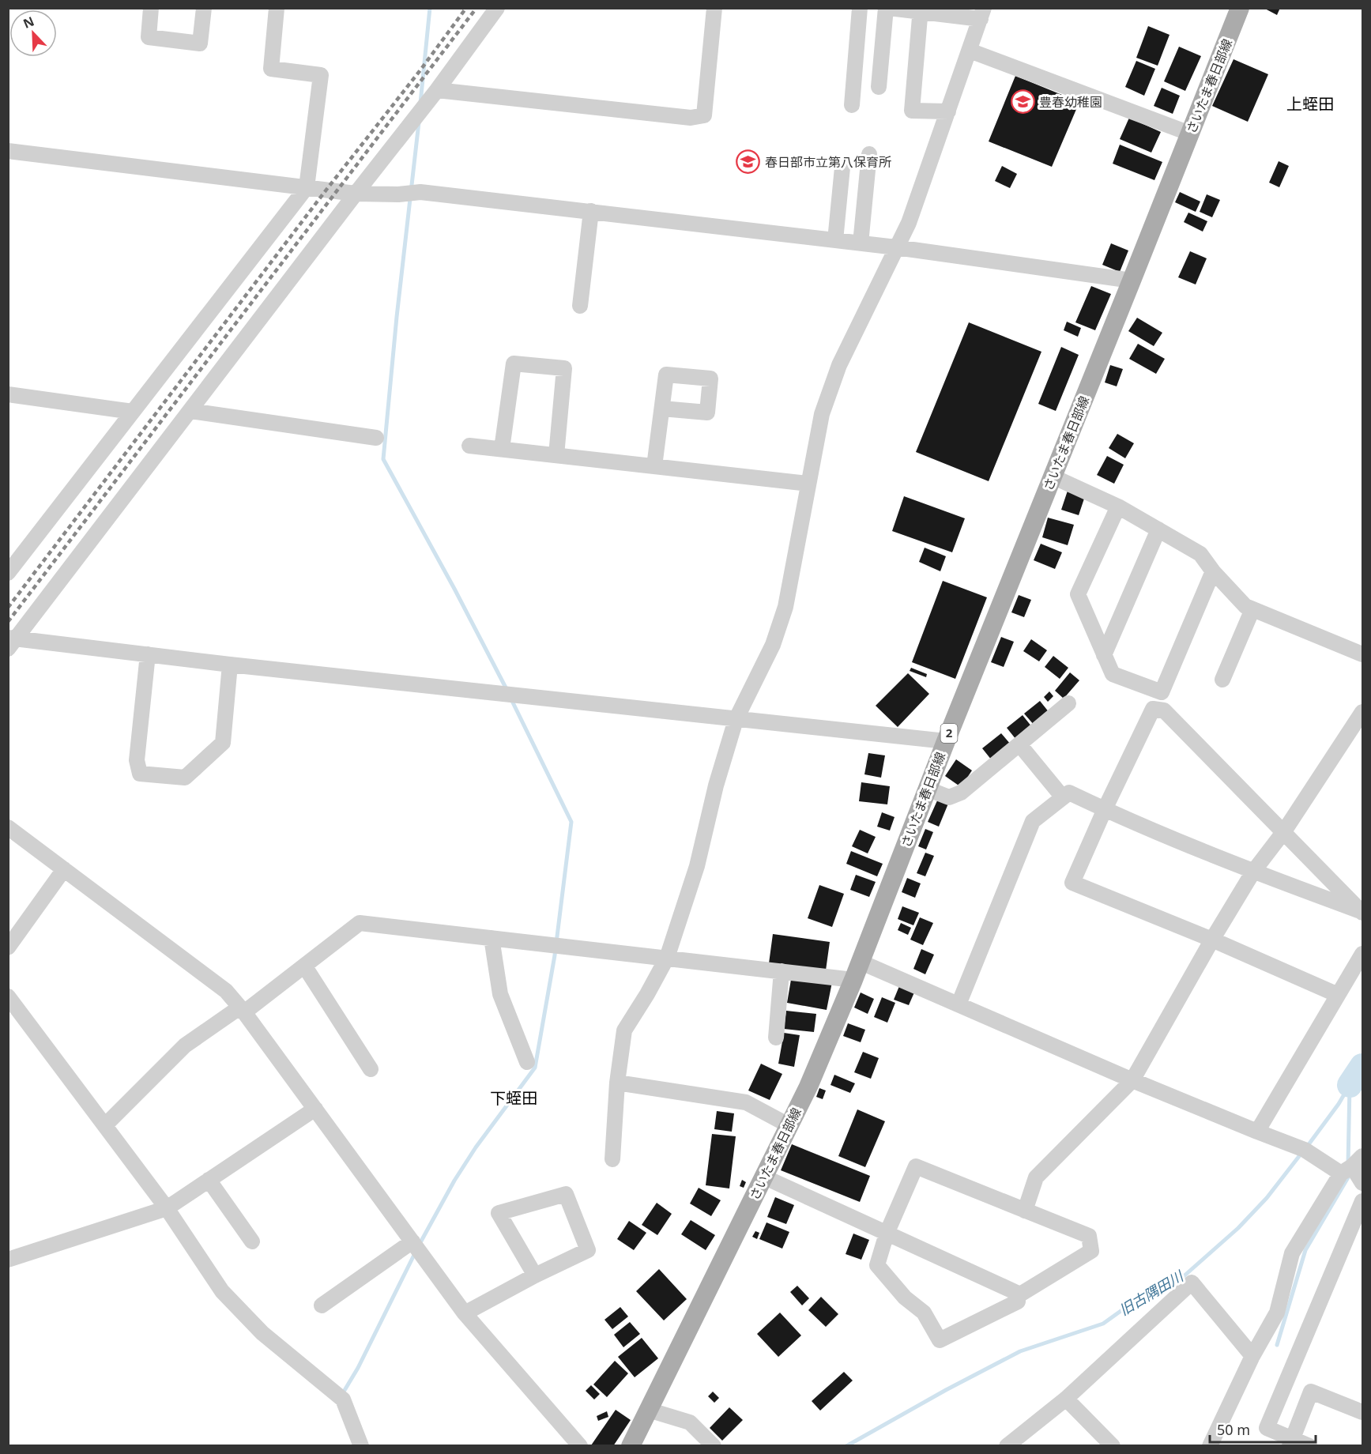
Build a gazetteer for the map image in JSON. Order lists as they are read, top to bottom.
{
  "streets": {
    "main road": ["さいたま春日部線", "2"]
  },
  "districts": ["上蛭田", "下蛭田"],
  "water": ["旧古隅田川"],
  "places": {
    "school or university": ["豊春幼稚園", "春日部市立第八保育所"]
  },
  "scale_bar": "50 m",
  "north": "top left"
}
